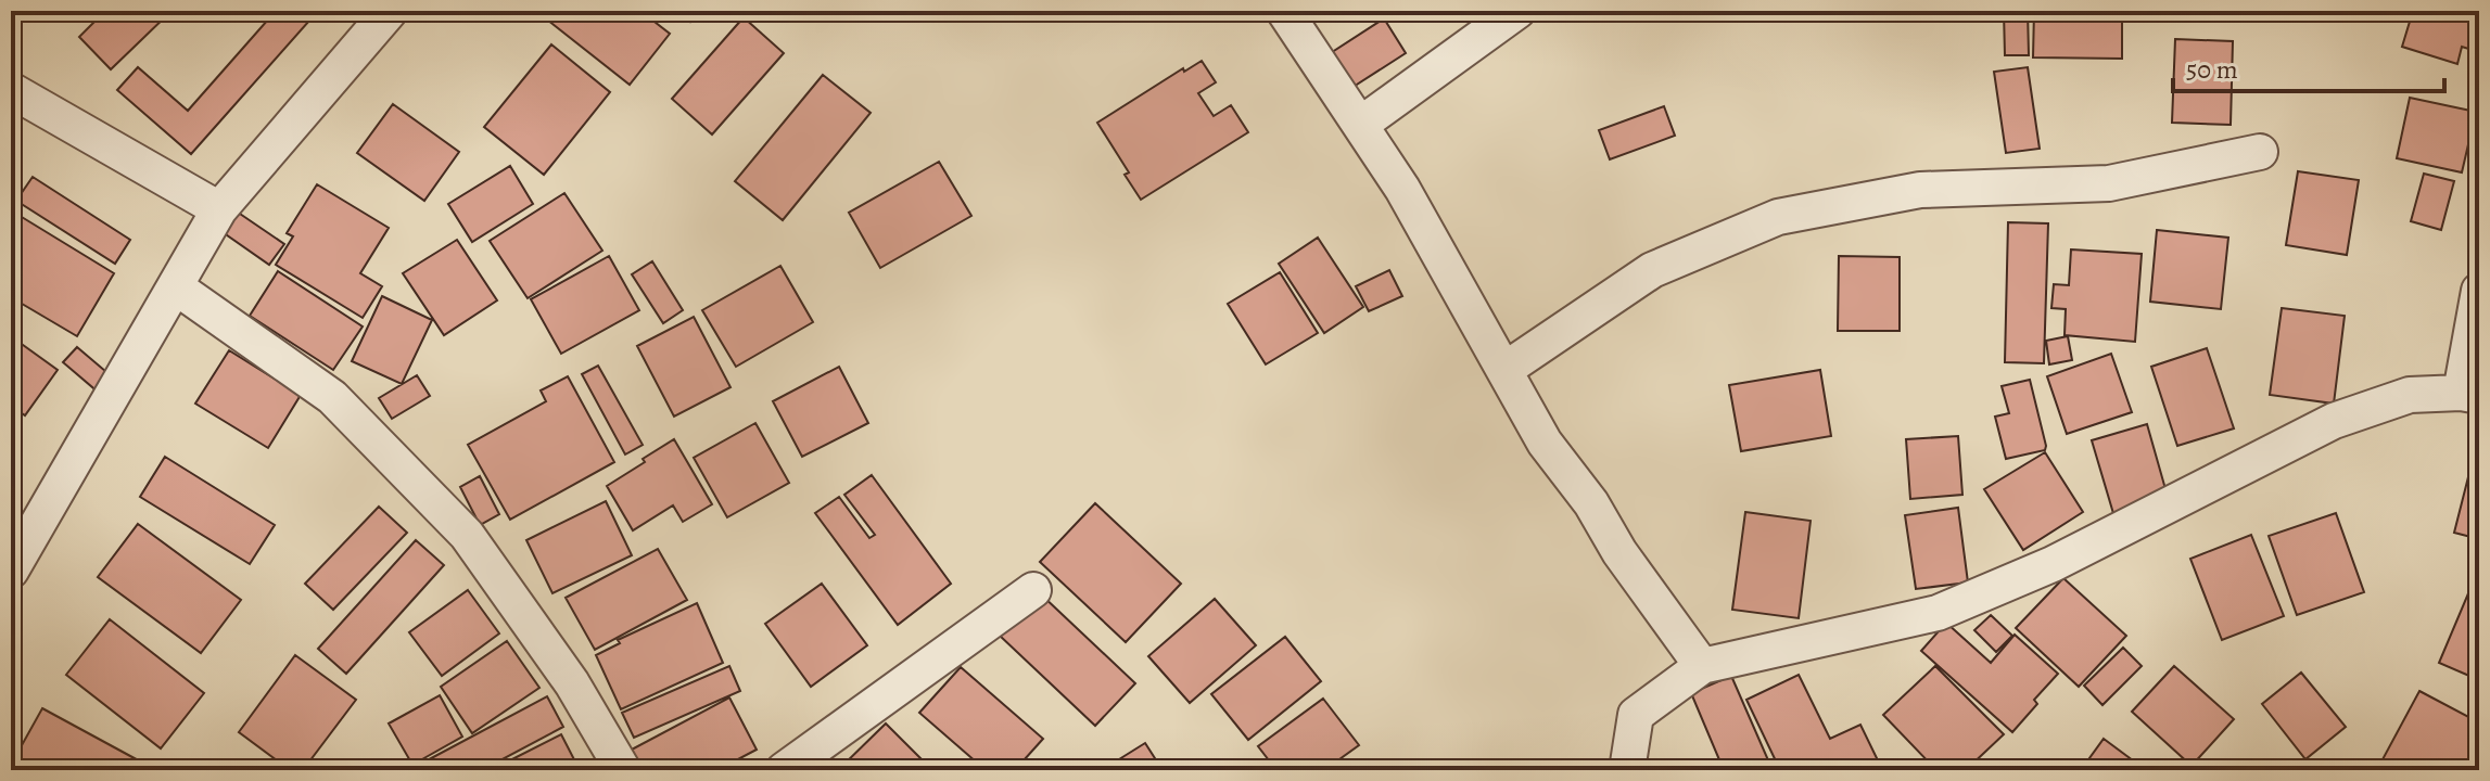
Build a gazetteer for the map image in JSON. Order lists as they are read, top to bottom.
{
  "scale_bar": "50 m"
}
